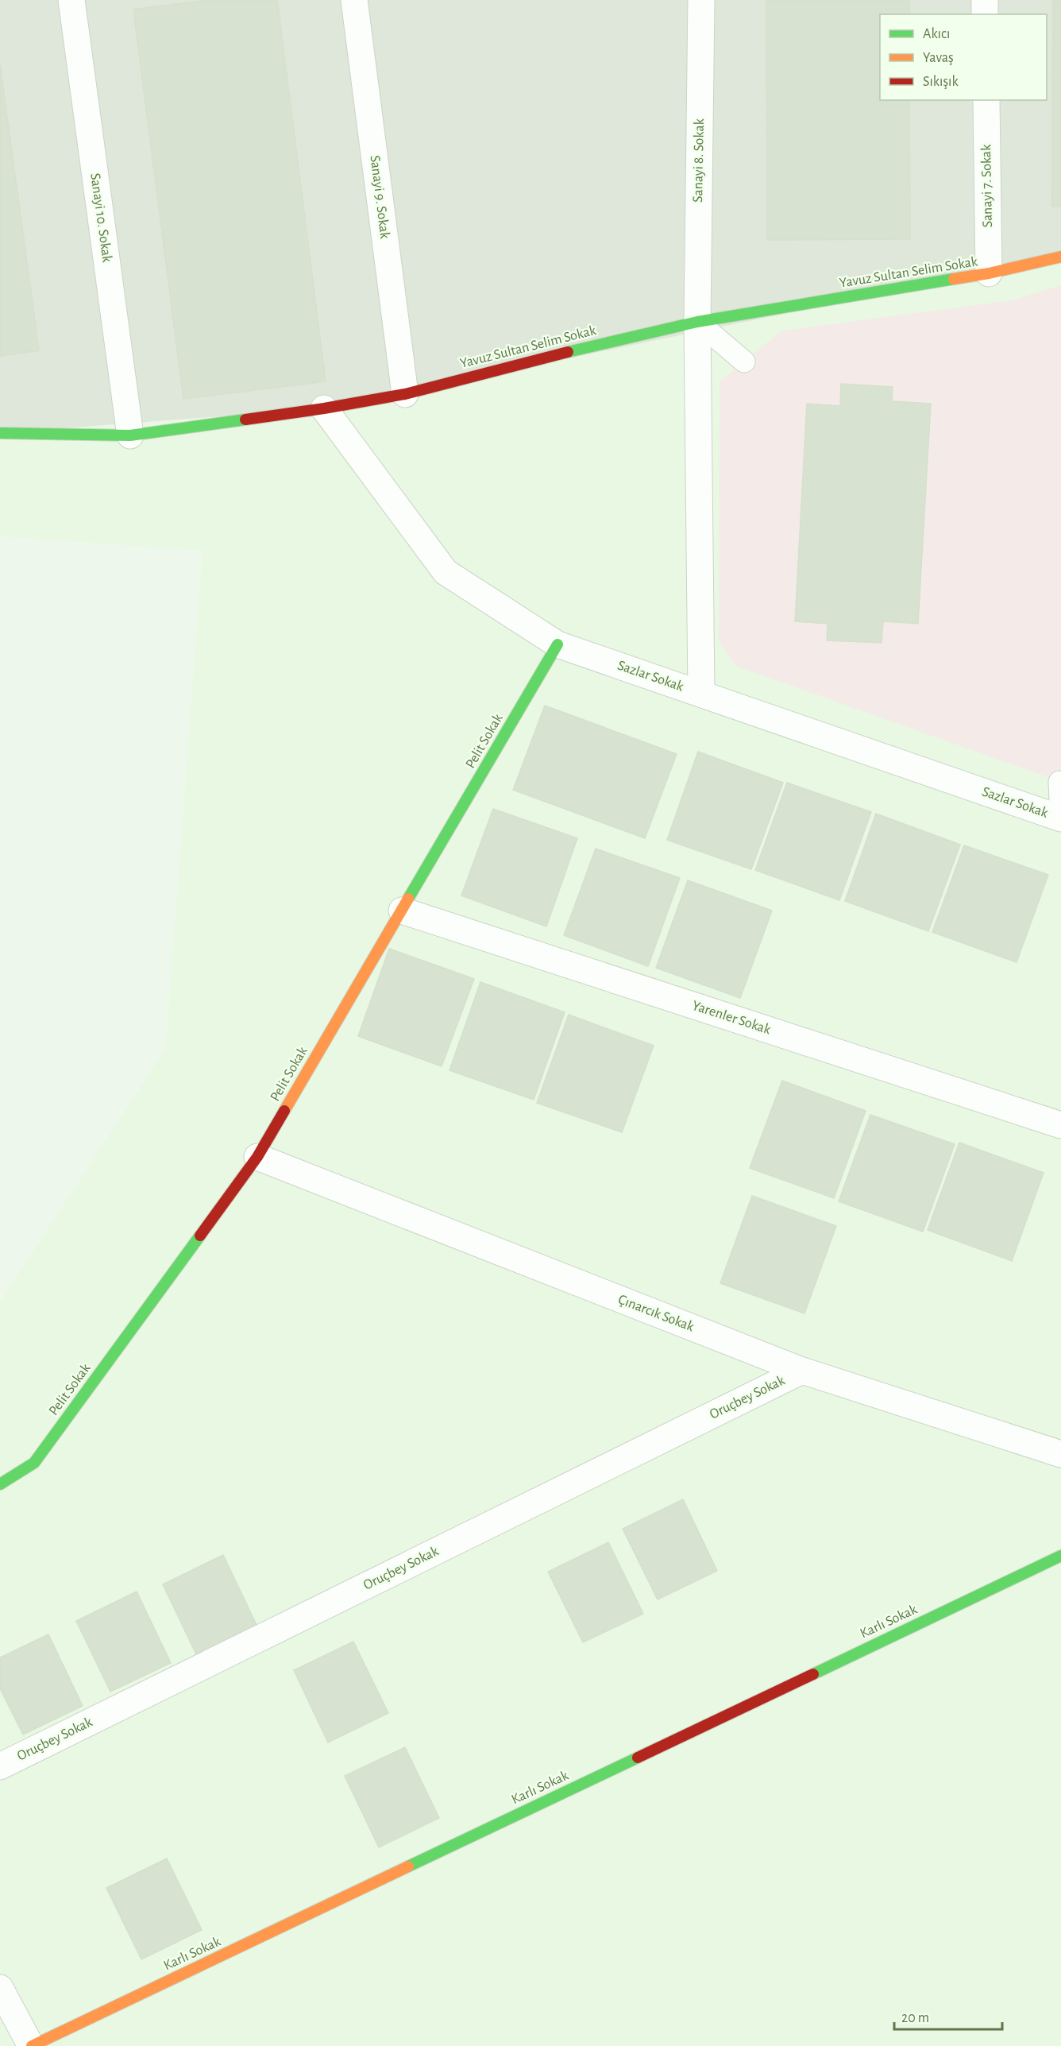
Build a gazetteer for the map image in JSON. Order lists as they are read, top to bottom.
{
  "streets": {
    "street": [
      "Sanayi 8. Sokak",
      "Sanayi 7. Sokak",
      "Sanayi 9. Sokak",
      "Sanayi 10. Sokak",
      "Yavuz Sultan Selim Sokak",
      "Sazlar Sokak",
      "Pelit Sokak",
      "Yarenler Sokak",
      "Çınarcık Sokak",
      "Oruçbey Sokak",
      "Karlı Sokak"
    ]
  },
  "crossings": [
    ["Sanayi 8. Sokak", "Yavuz Sultan Selim Sokak"],
    ["Sanayi 8. Sokak", "Sazlar Sokak"],
    ["Sanayi 7. Sokak", "Yavuz Sultan Selim Sokak"],
    ["Sanayi 9. Sokak", "Yavuz Sultan Selim Sokak"],
    ["Sanayi 10. Sokak", "Yavuz Sultan Selim Sokak"],
    ["Yavuz Sultan Selim Sokak", "Sazlar Sokak"],
    ["Sazlar Sokak", "Pelit Sokak"],
    ["Pelit Sokak", "Yarenler Sokak"],
    ["Pelit Sokak", "Çınarcık Sokak"],
    ["Çınarcık Sokak", "Oruçbey Sokak"]
  ],
  "legend": ["Akıcı", "Yavaş", "Sıkışık"],
  "scale_bar": "20 m"
}
